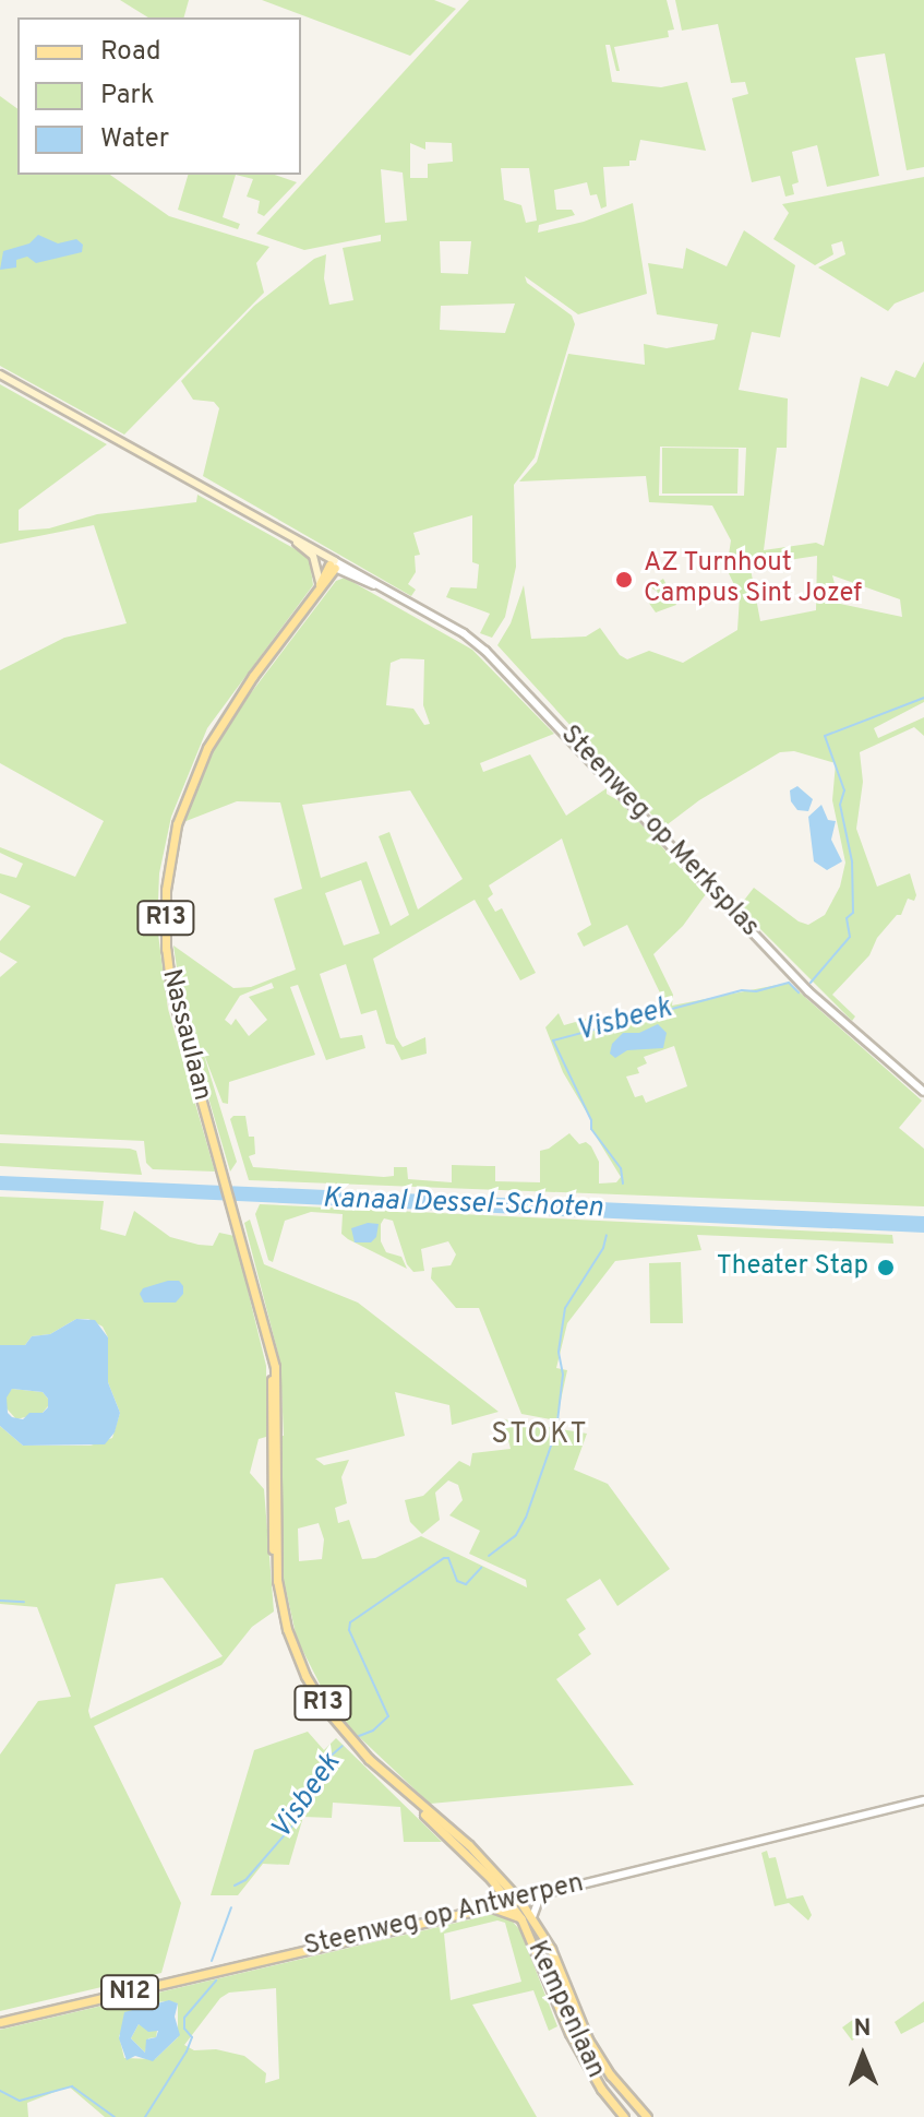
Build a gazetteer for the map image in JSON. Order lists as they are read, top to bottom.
{
  "streets": {
    "main road": [
      "R13",
      "Nassaulaan",
      "Steenweg op Antwerpen",
      "N12",
      "Kempenlaan"
    ],
    "street": ["Steenweg op Merksplas"]
  },
  "crossings": [
    ["Steenweg op Merksplas", "Nassaulaan"],
    ["R13", "Kempenlaan"],
    ["Nassaulaan", "Steenweg op Antwerpen"],
    ["Nassaulaan", "Kempenlaan"],
    ["Steenweg op Antwerpen", "Kempenlaan"]
  ],
  "districts": ["STOKT"],
  "water": ["Visbeek", "Kanaal Dessel-Schoten"],
  "places": ["AZ Turnhout Campus Sint Jozef", "Theater Stap"],
  "legend": ["Road", "Park", "Water"],
  "north": "top"
}
